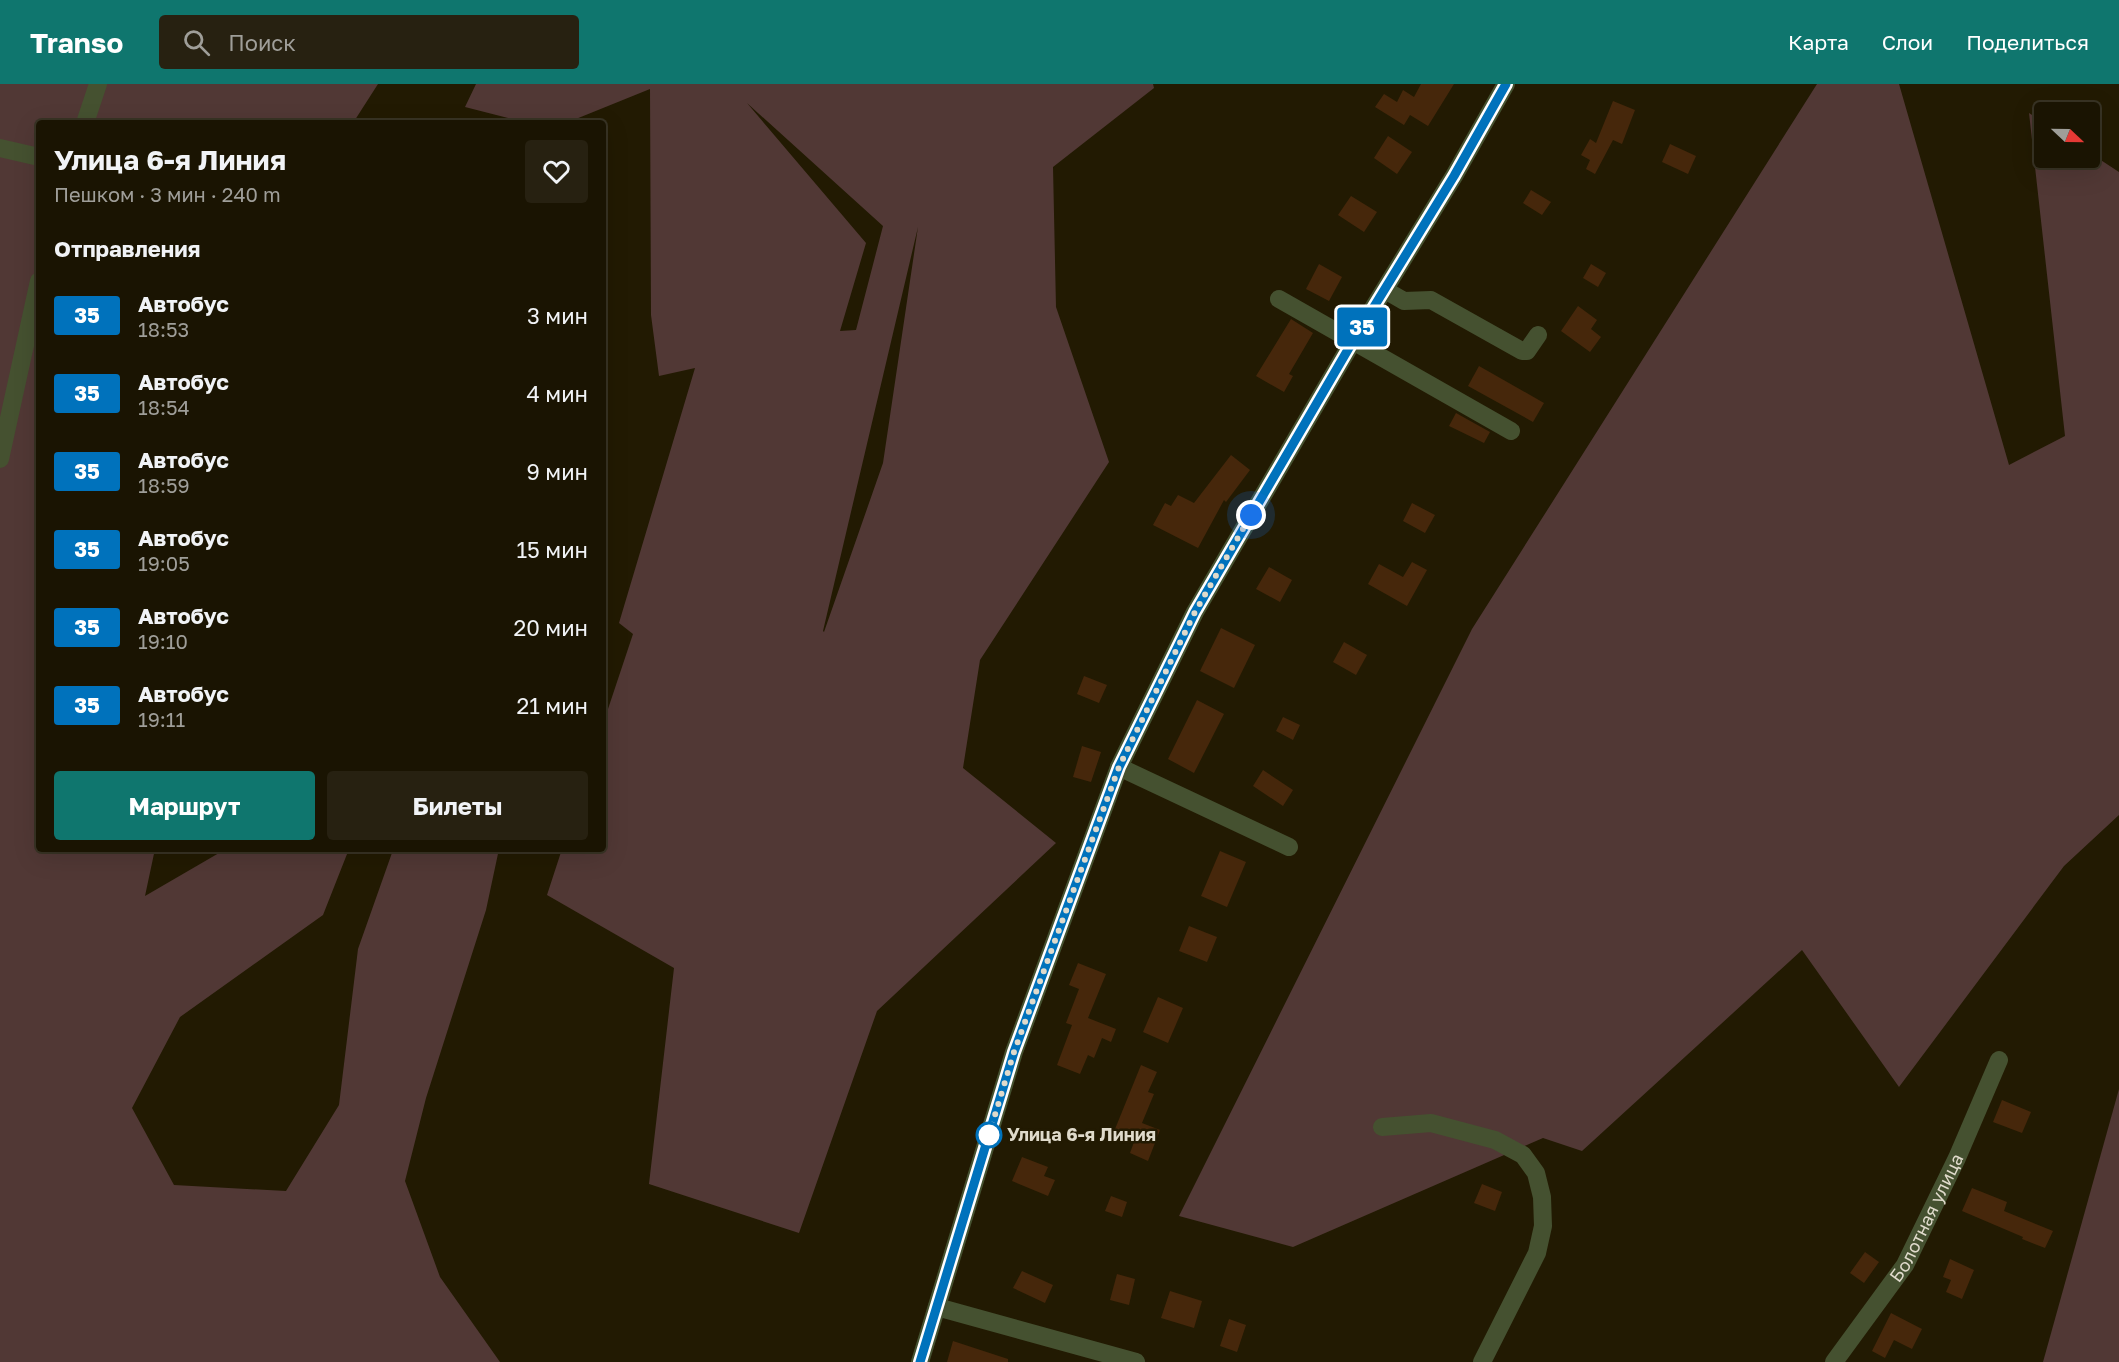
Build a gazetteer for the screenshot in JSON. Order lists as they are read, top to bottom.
{
  "streets": {
    "street": ["Болотная улица"]
  },
  "places": ["Улица 6-я Линия"],
  "lines": ["bus line 35"],
  "north": "right",
  "page": {
    "header": "Transo",
    "search": "Поиск",
    "nav": ["Карта", "Слои", "Поделиться"],
    "on_map": "35",
    "heading": [
      ["Улица 6-я Линия", "Пешком · 3 мин · 240 m"],
      "Отправления"
    ],
    "list": [
      {
        "mark": "35",
        "name": "Автобус",
        "note": "18:53",
        "value": "3 мин"
      },
      {
        "mark": "35",
        "name": "Автобус",
        "note": "18:54",
        "value": "4 мин"
      },
      {
        "mark": "35",
        "name": "Автобус",
        "note": "18:59",
        "value": "9 мин"
      },
      {
        "mark": "35",
        "name": "Автобус",
        "note": "19:05",
        "value": "15 мин"
      },
      {
        "mark": "35",
        "name": "Автобус",
        "note": "19:10",
        "value": "20 мин"
      },
      {
        "mark": "35",
        "name": "Автобус",
        "note": "19:11",
        "value": "21 мин"
      }
    ],
    "buttons": ["Маршрут", "Билеты"]
  }
}
